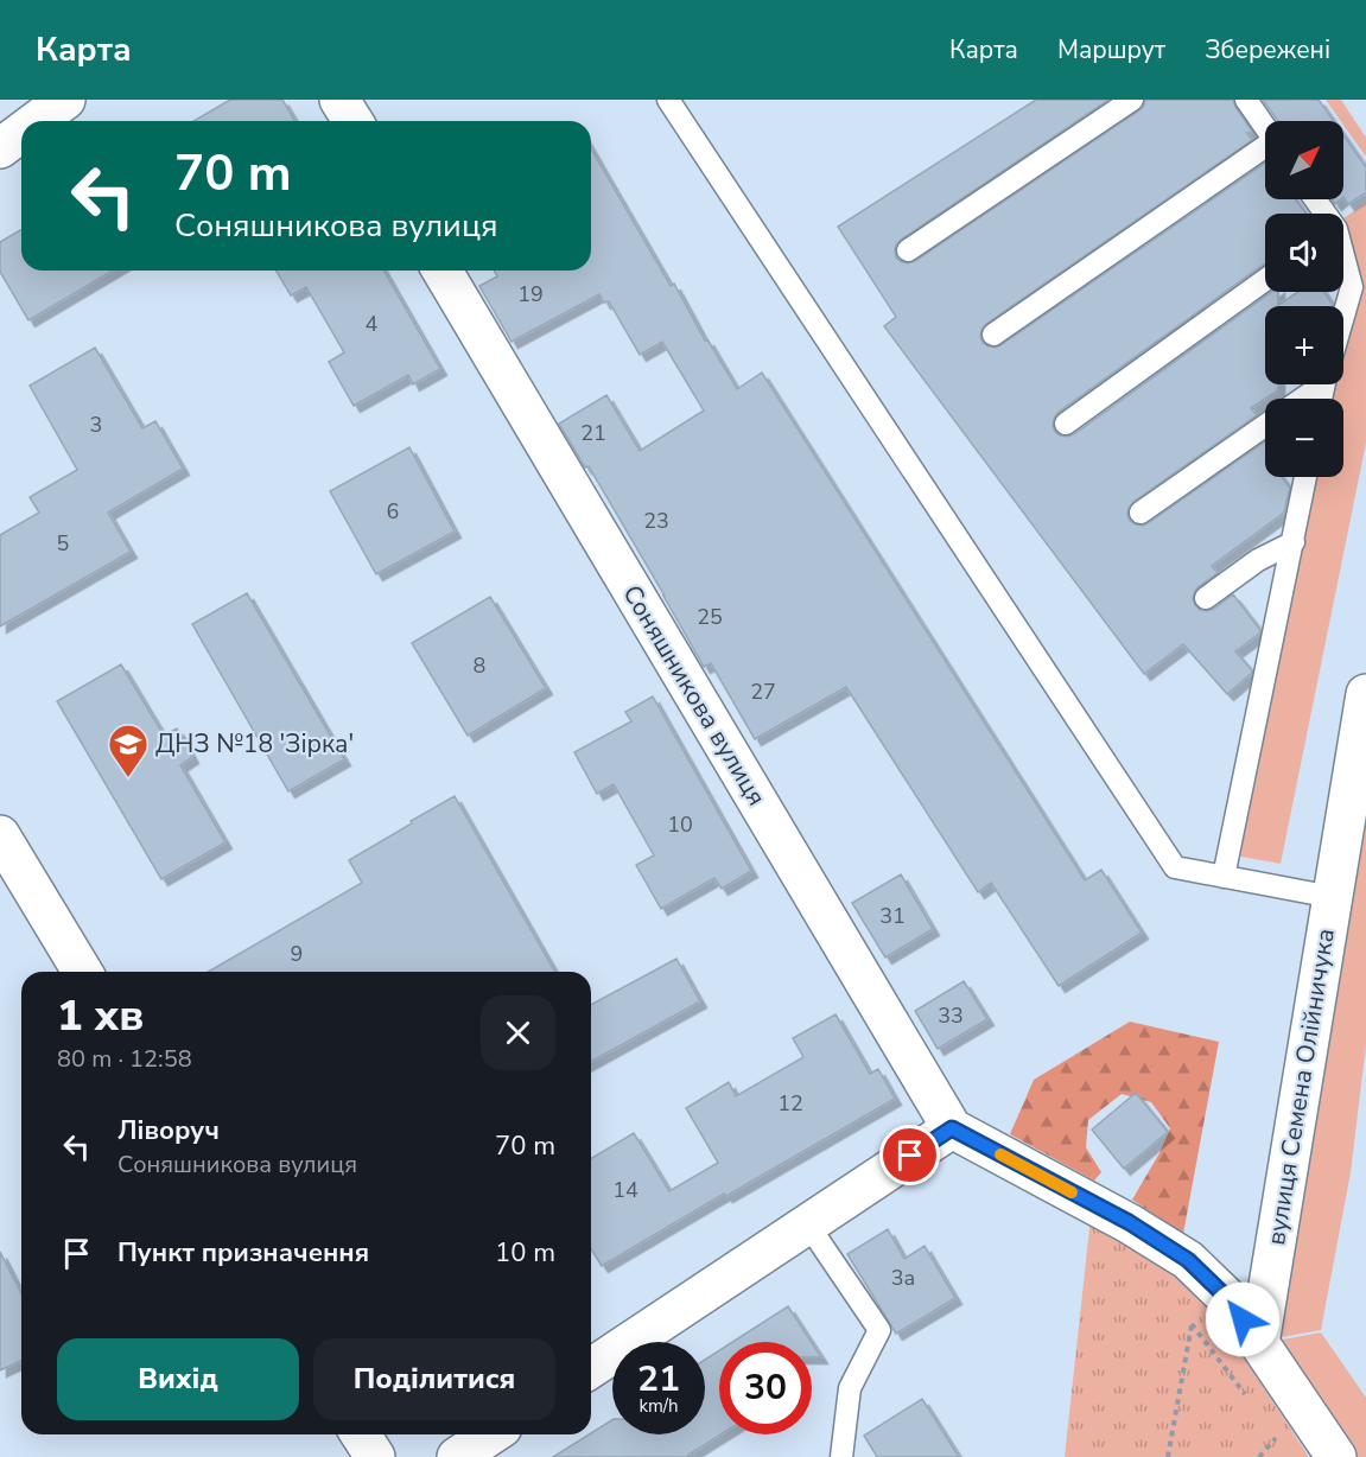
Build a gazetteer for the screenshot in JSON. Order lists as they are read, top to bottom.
{
  "streets": {
    "street": ["Соняшникова вулиця", "вулиця Семена Олійничука"]
  },
  "places": {
    "school or university": ["ДНЗ №18 'Зірка'"]
  },
  "house_numbers": [
    "19",
    "4",
    "3",
    "21",
    "6",
    "23",
    "5",
    "25",
    "8",
    "27",
    "10",
    "31",
    "9",
    "33",
    "12",
    "14",
    "3а"
  ],
  "north": "top right",
  "page": {
    "header": "Карта",
    "nav": ["Карта", "Маршрут", "Збережені"],
    "map_buttons": ["+", "−"],
    "turn": ["70 m", "Соняшникова вулиця"],
    "heading": ["1 хв", "80 m · 12:58"],
    "list": [
      {
        "name": "Ліворуч",
        "note": "Соняшникова вулиця",
        "value": "70 m"
      },
      {
        "name": "Пункт призначення",
        "value": "10 m"
      }
    ],
    "buttons": ["Вихід", "Поділитися"],
    "speed": "21 km/h",
    "limit": "30"
  }
}
